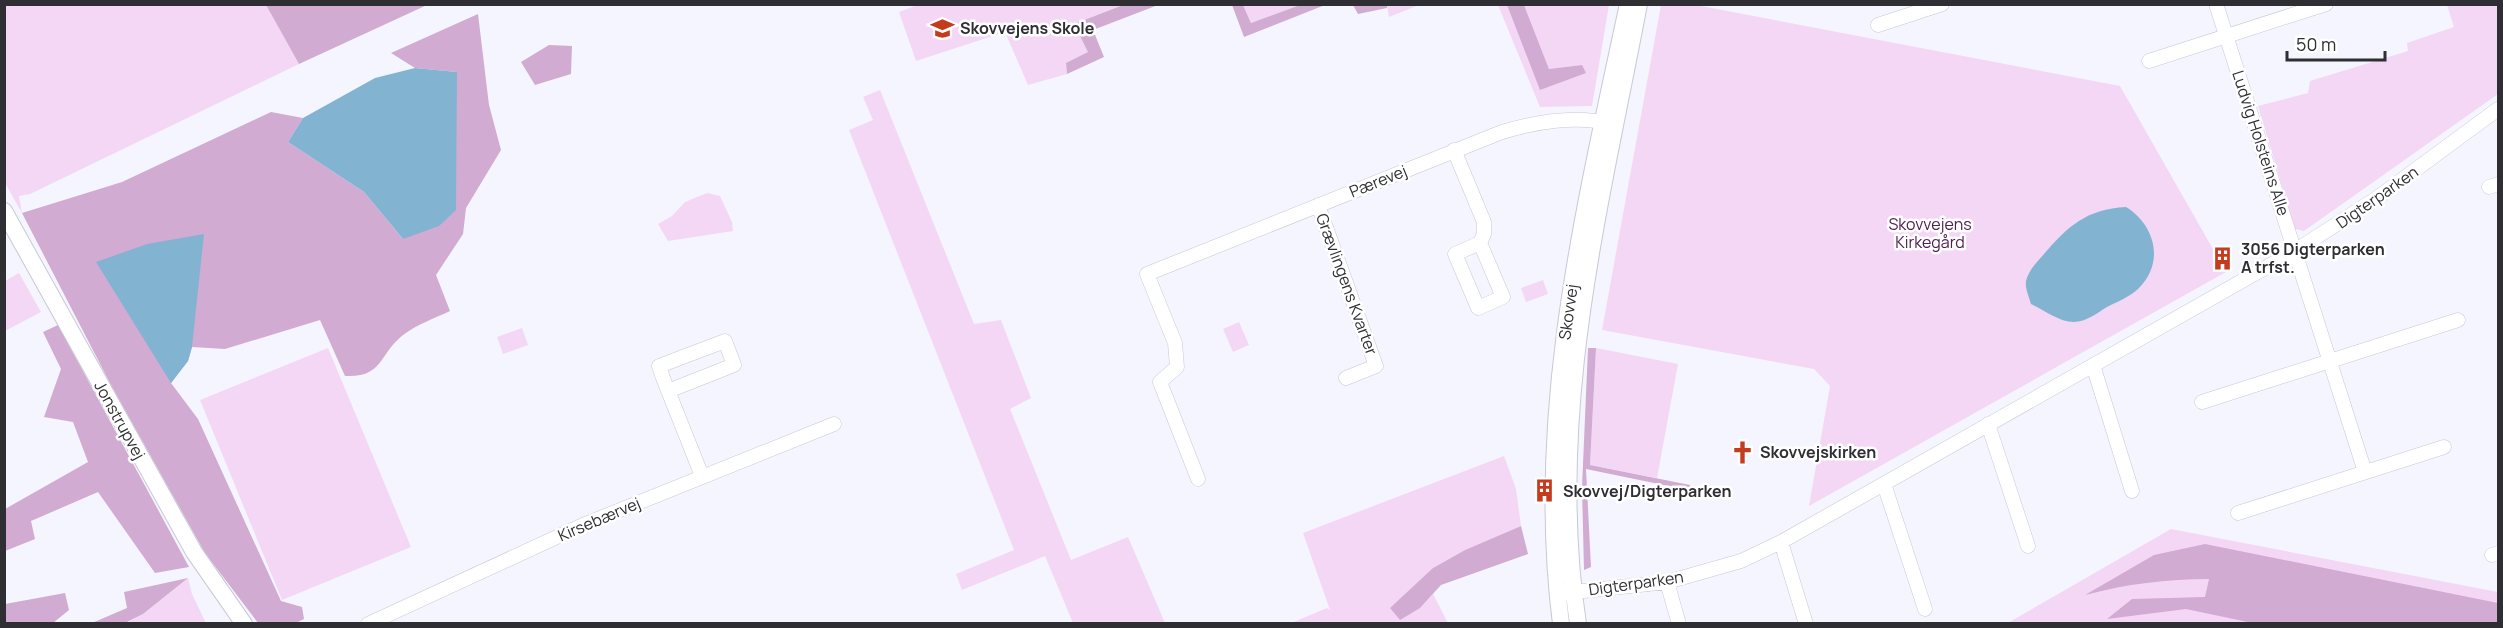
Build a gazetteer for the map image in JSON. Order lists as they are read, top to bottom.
{
  "streets": {
    "street": [
      "Ludvig Holsteins Alle",
      "Pærevej",
      "Digterparken",
      "Grævlingens Kvarter",
      "Skovvej",
      "Jonstrupvej",
      "Kirsebærvej"
    ]
  },
  "crossings": [
    ["Ludvig Holsteins Alle", "Digterparken"],
    ["Pærevej", "Grævlingens Kvarter"],
    ["Pærevej", "Skovvej"],
    ["Digterparken", "Skovvej"]
  ],
  "parks": ["Skovvejens Kirkegård"],
  "places": {
    "school or university": ["Skovvejens Skole"],
    "building": ["3056 Digterparken A trfst.", "Skovvej/Digterparken"],
    "church": ["Skovvejskirken"]
  },
  "scale_bar": "50 m"
}
